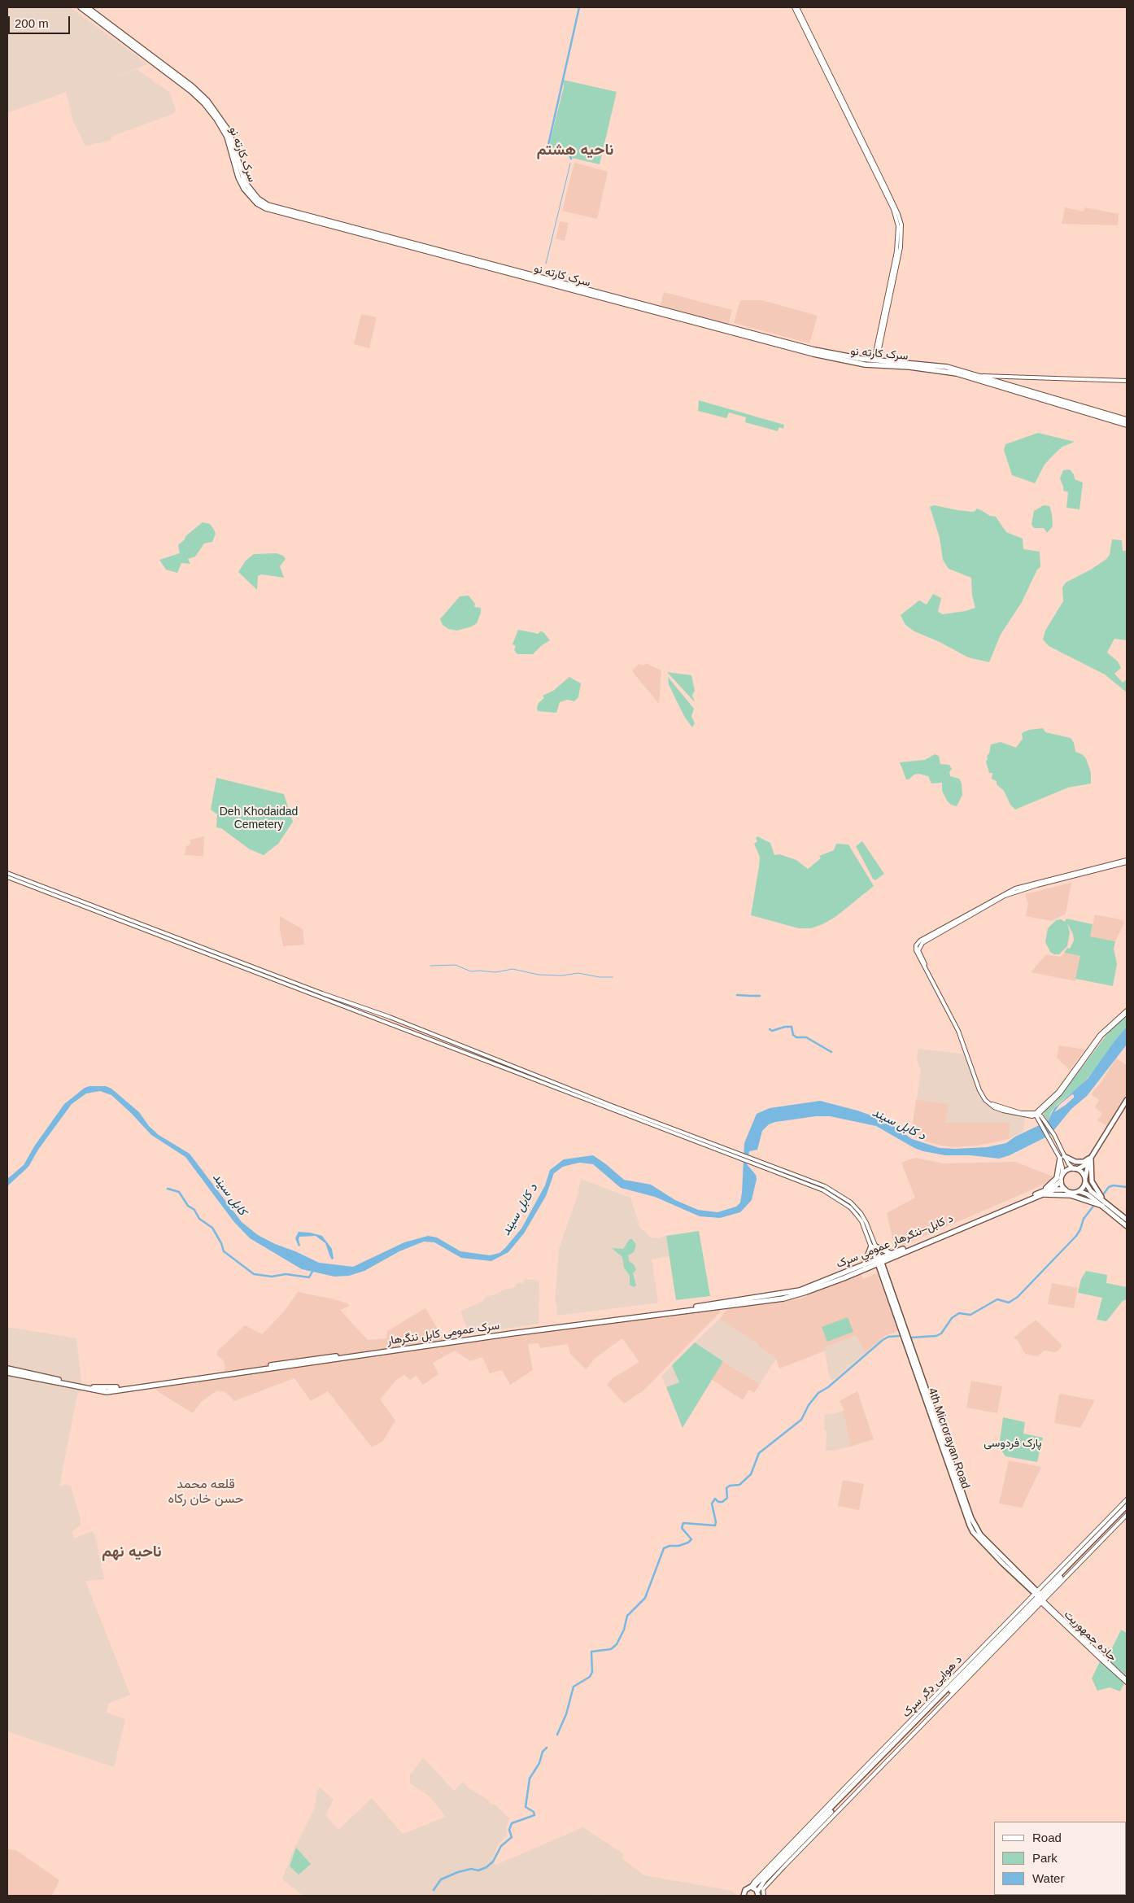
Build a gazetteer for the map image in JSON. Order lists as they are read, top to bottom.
{
  "streets": {
    "highway": ["سرک کارته نو", "د کابل–ننګرهار عمومي سړک", "سرک عمومی کابل ننگرهار"],
    "main road": ["4th Microrayan Road", "جاده جمهوریت"]
  },
  "crossings": [
    ["د کابل–ننګرهار عمومي سړک", "سرک عمومی کابل ننگرهار"],
    ["د کابل–ننګرهار عمومي سړک", "4th Microrayan Road"],
    ["سرک عمومی کابل ننگرهار", "4th Microrayan Road"],
    ["4th Microrayan Road", "جاده جمهوریت"]
  ],
  "districts": ["ناحیه هشتم", "قلعه محمد حسن خان رکاه", "ناحیه نهم"],
  "water": ["د کابل سيند", "کابل سيند"],
  "parks": ["Deh Khodaidad Cemetery", "پارک فردوسی"],
  "legend": ["Road", "Park", "Water"],
  "scale_bar": "200 m"
}
